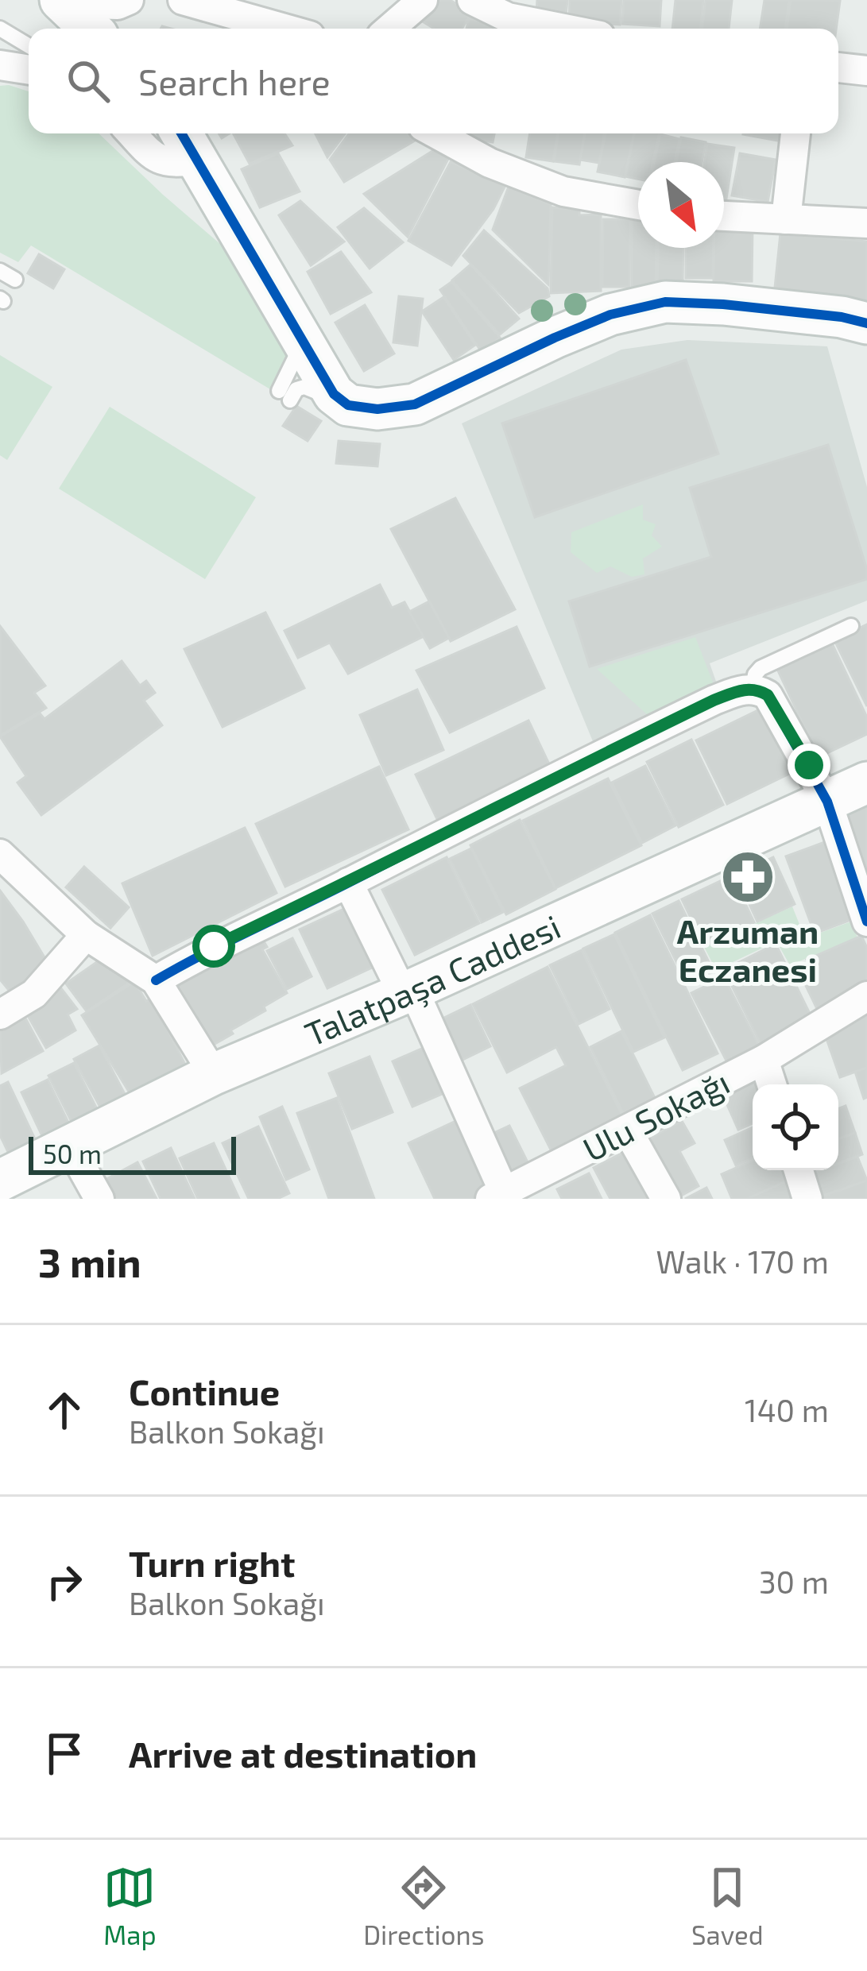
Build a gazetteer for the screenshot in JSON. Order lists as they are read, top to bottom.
{
  "streets": {
    "main road": ["Talatpaşa Caddesi"],
    "street": ["Ulu Sokağı"]
  },
  "places": {
    "pharmacy": ["Arzuman Eczanesi"]
  },
  "scale_bar": "50 m",
  "north": "bottom right",
  "page": {
    "search": "Search here",
    "scale": "50 m",
    "heading": ["3 min", "Walk · 170 m"],
    "list": [
      ["Continue", "Balkon Sokağı", "140 m"],
      ["Turn right", "Balkon Sokağı", "30 m"],
      "Arrive at destination"
    ],
    "nav": ["Map", "Directions", "Saved"]
  }
}
